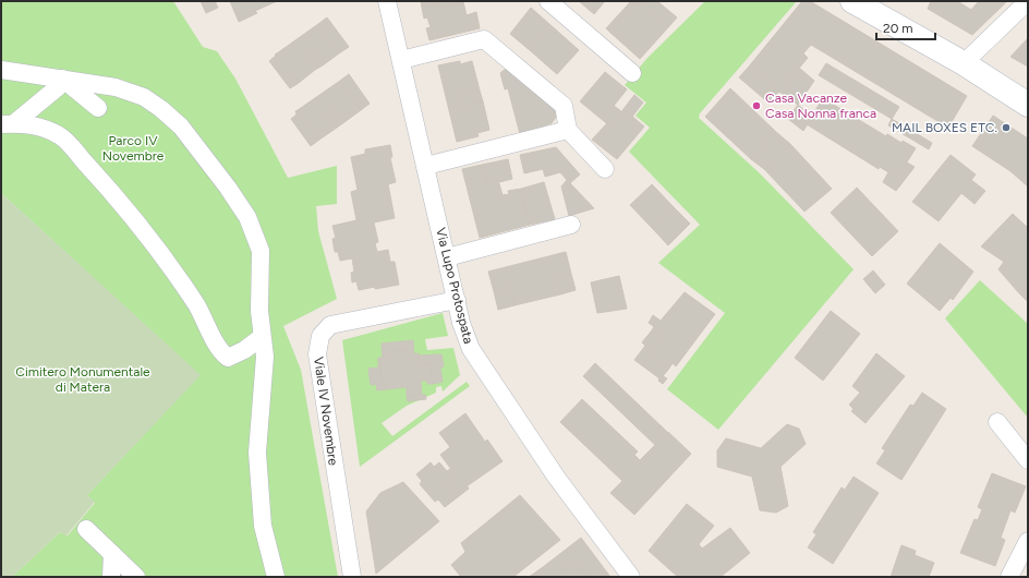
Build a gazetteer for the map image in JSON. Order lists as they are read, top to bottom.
{
  "streets": {
    "street": ["Via Lupo Protospata", "Viale IV Novembre"]
  },
  "crossings": [
    ["Via Lupo Protospata", "Viale IV Novembre"]
  ],
  "parks": ["Parco IV Novembre", "Cimitero Monumentale di Matera"],
  "places": ["Casa Vacanze Casa Nonna franca", "MAIL BOXES ETC."],
  "scale_bar": "20 m"
}
